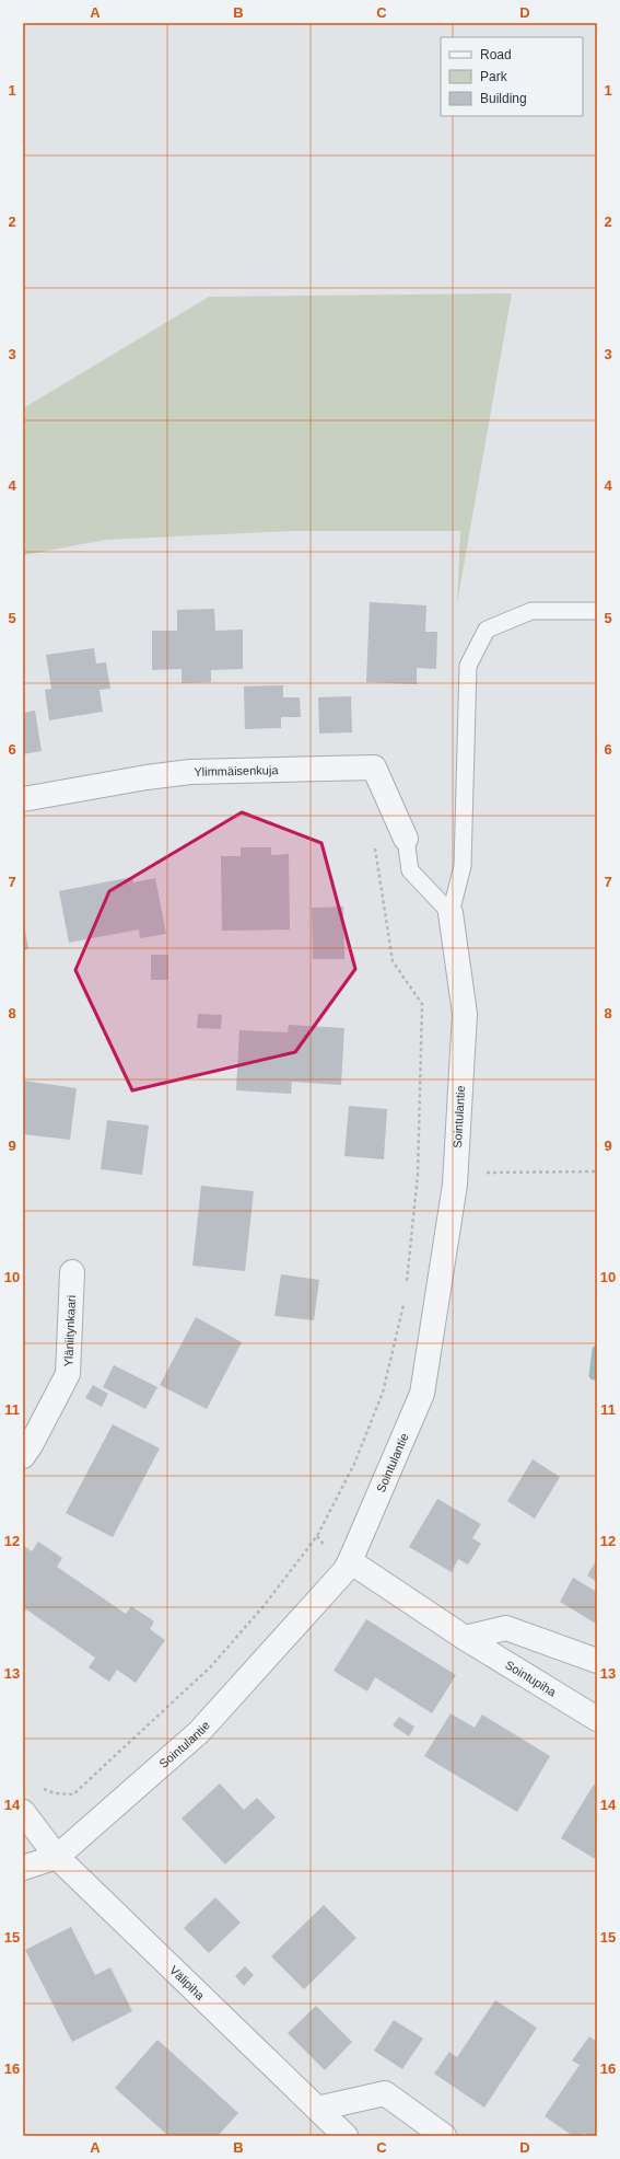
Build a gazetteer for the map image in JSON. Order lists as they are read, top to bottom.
{
  "streets": {
    "street": [
      "Ylimmäisenkuja",
      "Sointulantie",
      "Yläniitynkaari",
      "Sointupiha",
      "Välipiha"
    ]
  },
  "crossings": [
    ["Sointulantie", "Sointupiha"],
    ["Sointulantie", "Välipiha"]
  ],
  "legend": ["Road", "Park", "Building"],
  "grid": {
    "columns": [
      "A",
      "B",
      "C",
      "D"
    ],
    "rows": [
      "1",
      "2",
      "3",
      "4",
      "5",
      "6",
      "7",
      "8",
      "9",
      "10",
      "11",
      "12",
      "13",
      "14",
      "15",
      "16"
    ]
  }
}
